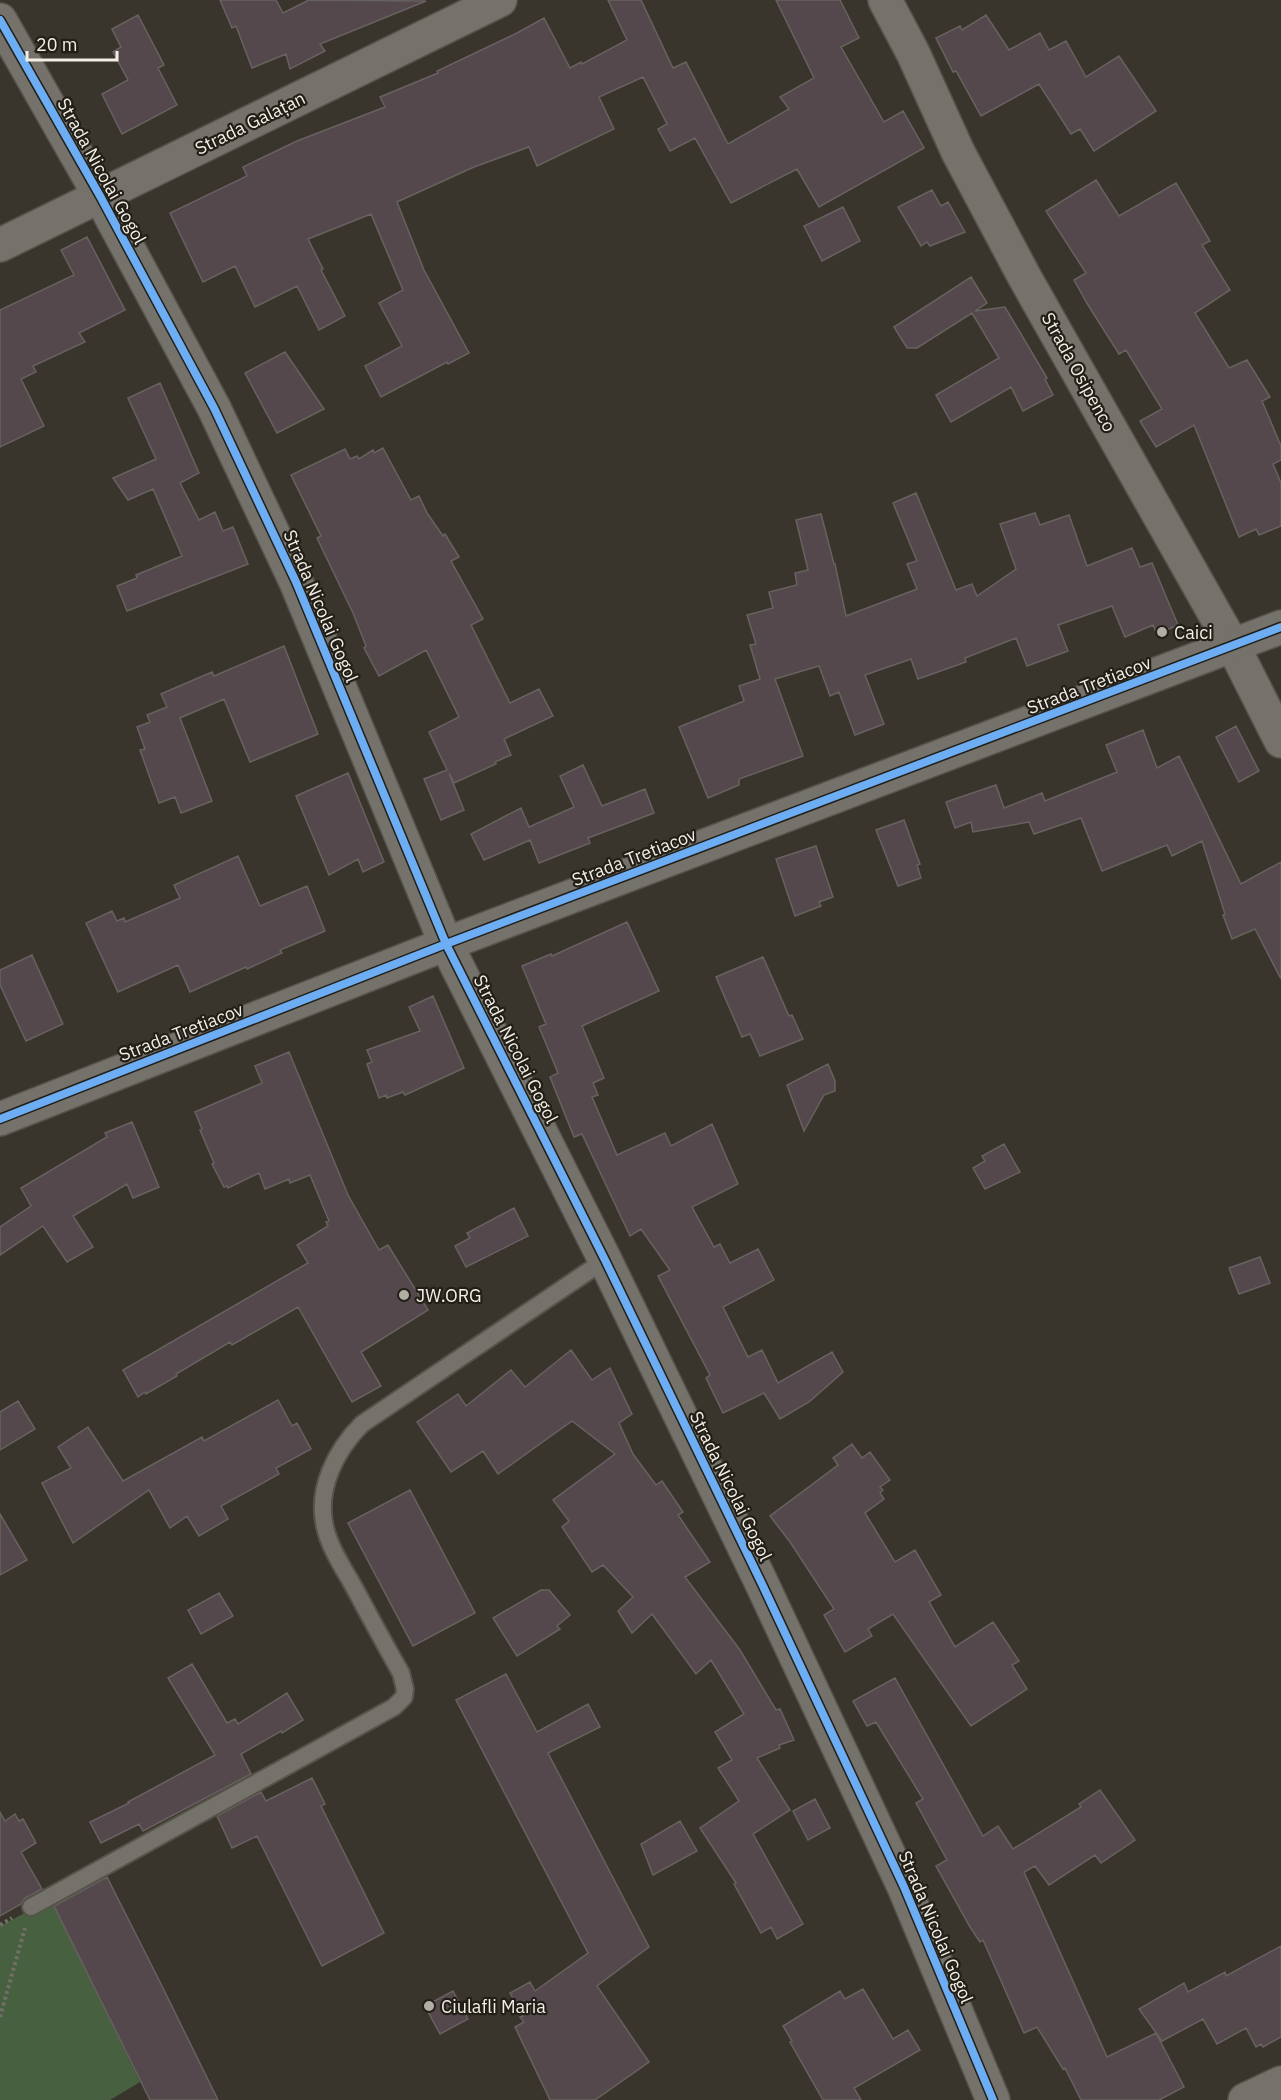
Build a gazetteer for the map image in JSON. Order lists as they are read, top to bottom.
{
  "streets": {
    "street": [
      "Strada Galațan",
      "Strada Nicolai Gogol",
      "Strada Osipenco",
      "Strada Tretiacov"
    ]
  },
  "crossings": [
    ["Strada Galațan", "Strada Nicolai Gogol"],
    ["Strada Nicolai Gogol", "Strada Tretiacov"],
    ["Strada Osipenco", "Strada Tretiacov"]
  ],
  "places": ["Caici", "JW.ORG", "Ciulafli Maria"],
  "scale_bar": "20 m"
}
